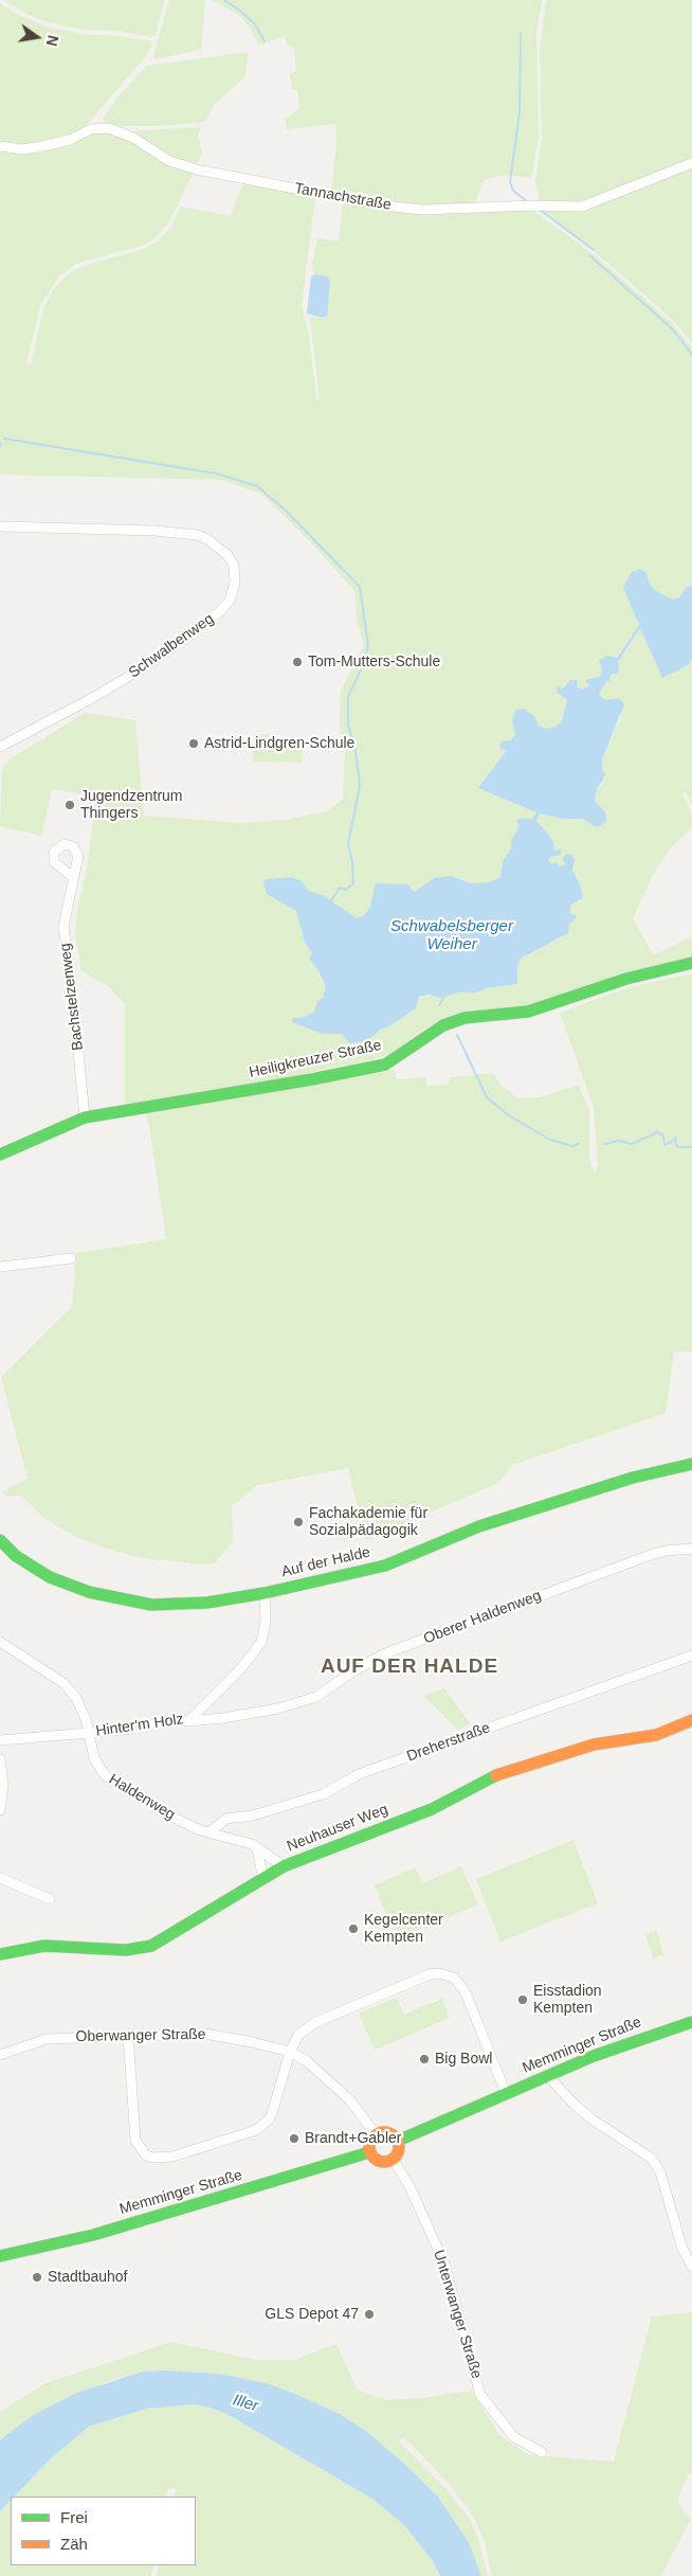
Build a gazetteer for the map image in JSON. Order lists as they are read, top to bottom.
{
  "streets": {
    "street": [
      "Tannachstraße",
      "Schwalbenweg",
      "Bachstelzenweg",
      "Heiligkreuzer Straße",
      "Auf der Halde",
      "Oberer Haldenweg",
      "Hinter'm Holz",
      "Dreherstraße",
      "Haldenweg",
      "Neuhauser Weg",
      "Oberwanger Straße",
      "Memminger Straße",
      "Unterwanger Straße"
    ]
  },
  "crossings": [
    ["Bachstelzenweg", "Heiligkreuzer Straße"],
    ["Auf der Halde", "Hinter'm Holz"],
    ["Oberer Haldenweg", "Hinter'm Holz"],
    ["Hinter'm Holz", "Haldenweg"],
    ["Dreherstraße", "Haldenweg"],
    ["Haldenweg", "Neuhauser Weg"],
    ["Oberwanger Straße", "Memminger Straße"],
    ["Oberwanger Straße", "Unterwanger Straße"],
    ["Memminger Straße", "Unterwanger Straße"]
  ],
  "districts": ["AUF DER HALDE"],
  "water": ["Schwabelsberger Weiher", "Iller"],
  "places": [
    "Tom-Mutters-Schule",
    "Astrid-Lindgren-Schule",
    "Jugendzentrum Thingers",
    "Fachakademie für Sozialpädagogik",
    "Kegelcenter Kempten",
    "Eisstadion Kempten",
    "Big Bowl",
    "Brandt+Gabler",
    "Stadtbauhof",
    "GLS Depot 47"
  ],
  "legend": ["Frei", "Zäh"],
  "north": "right"
}
